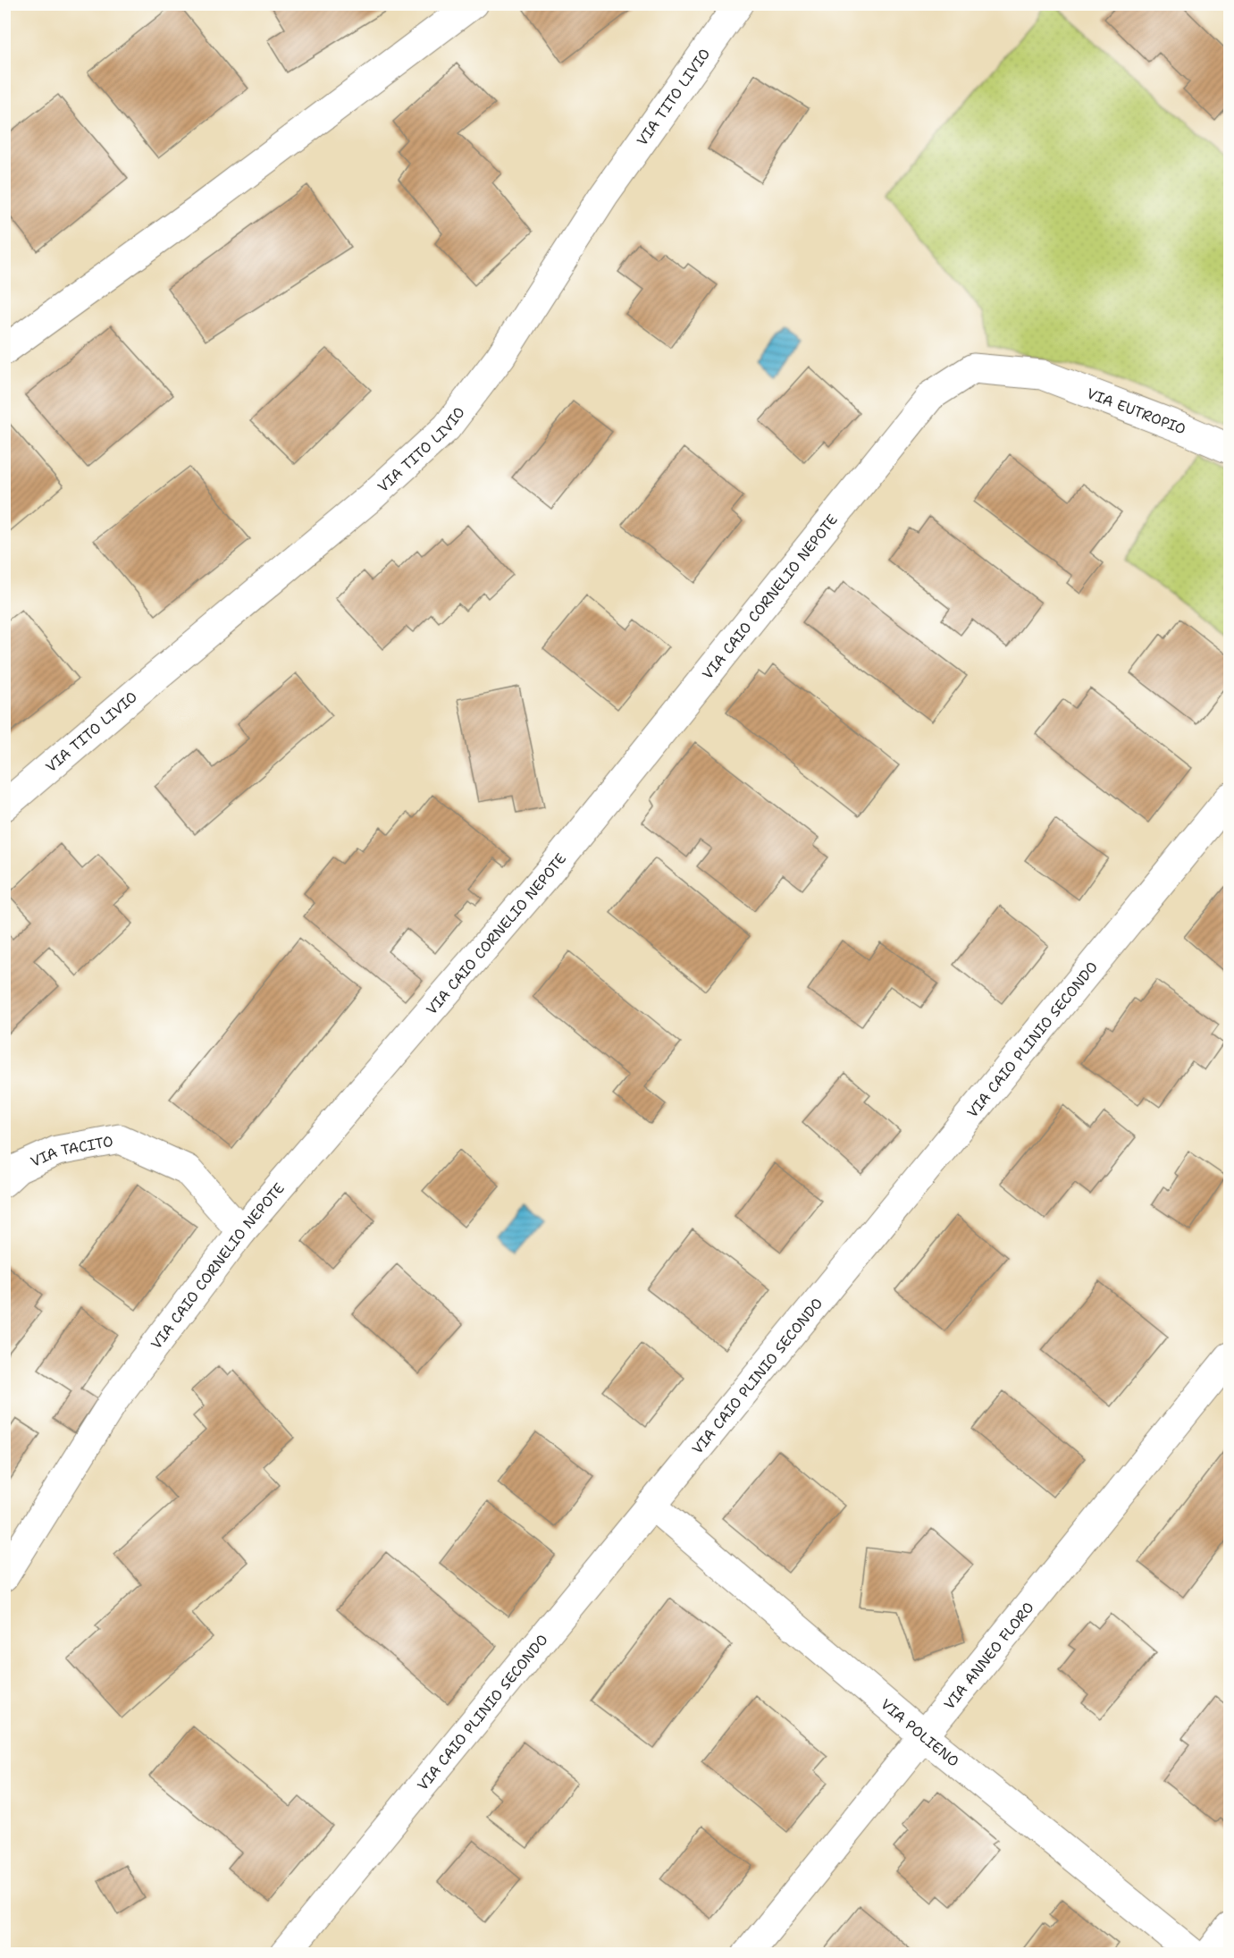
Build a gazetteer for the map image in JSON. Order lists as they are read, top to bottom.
{
  "streets": {
    "street": [
      "VIA TITO LIVIO",
      "VIA EUTROPIO",
      "VIA CAIO CORNELIO NEPOTE",
      "VIA CAIO PLINIO SECONDO",
      "VIA TACITO",
      "VIA ANNEO FLORO",
      "VIA POLIENO"
    ]
  },
  "crossings": [
    ["VIA EUTROPIO", "VIA CAIO CORNELIO NEPOTE"],
    ["VIA CAIO CORNELIO NEPOTE", "VIA TACITO"],
    ["VIA CAIO PLINIO SECONDO", "VIA POLIENO"],
    ["VIA ANNEO FLORO", "VIA POLIENO"]
  ]
}
